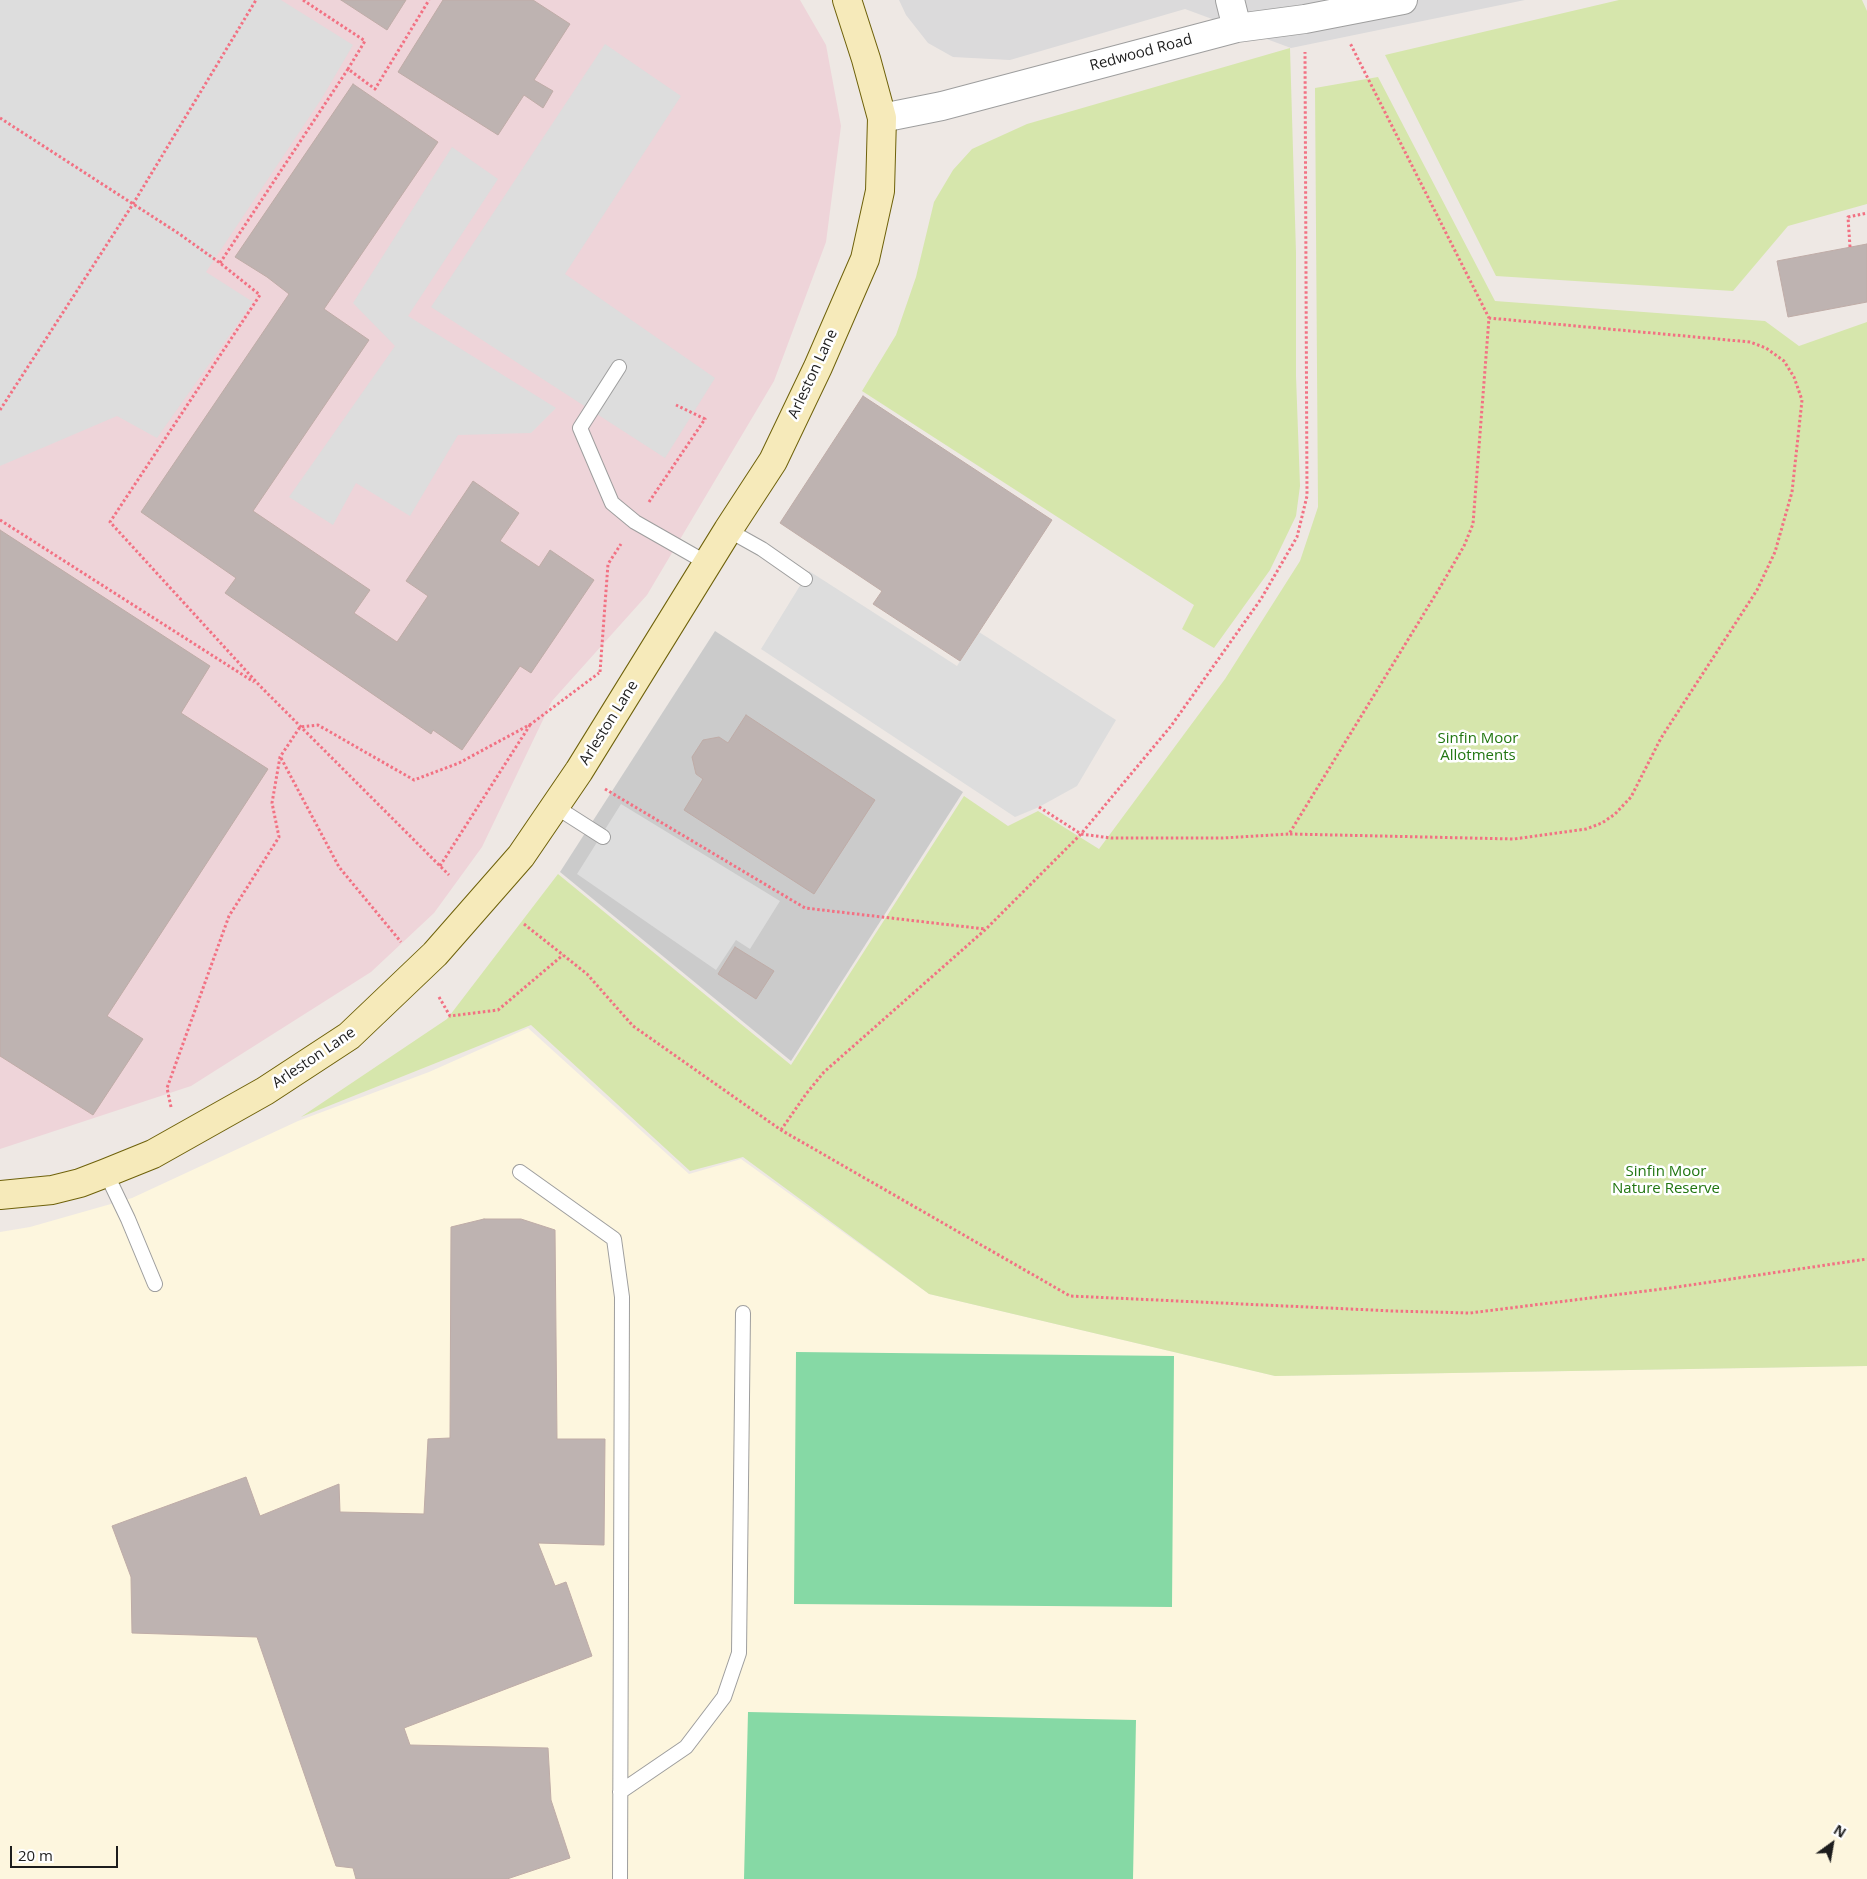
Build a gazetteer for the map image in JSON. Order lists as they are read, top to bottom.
{
  "streets": {
    "street": ["Redwood Road", "Arleston Lane"]
  },
  "crossings": [
    ["Redwood Road", "Arleston Lane"]
  ],
  "parks": ["Sinfin Moor Allotments", "Sinfin Moor Nature Reserve"],
  "scale_bar": "20 m",
  "north": "top right"
}
